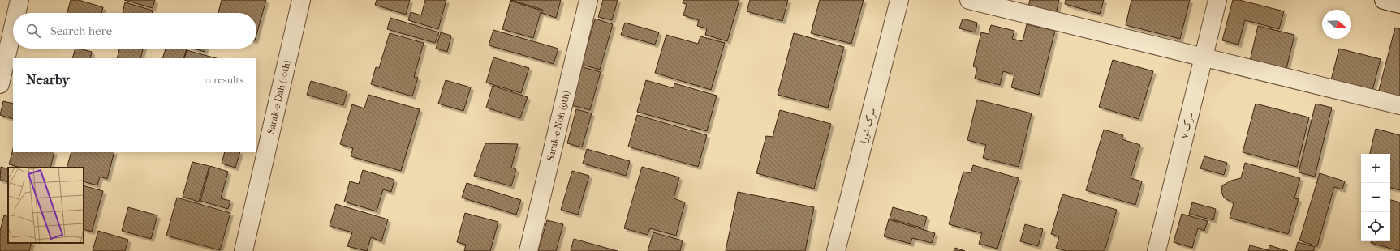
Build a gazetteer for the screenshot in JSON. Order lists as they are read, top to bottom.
{
  "streets": {
    "street": [
      "Sarak-e Dah (10th)",
      "Sarak-e Noh (9th)",
      "سرک شورا",
      "سرک ۷"
    ]
  },
  "north": "right",
  "page": {
    "search": "Search here",
    "heading": ["Nearby", "0 results"],
    "map_buttons": ["+", "−"]
  }
}
